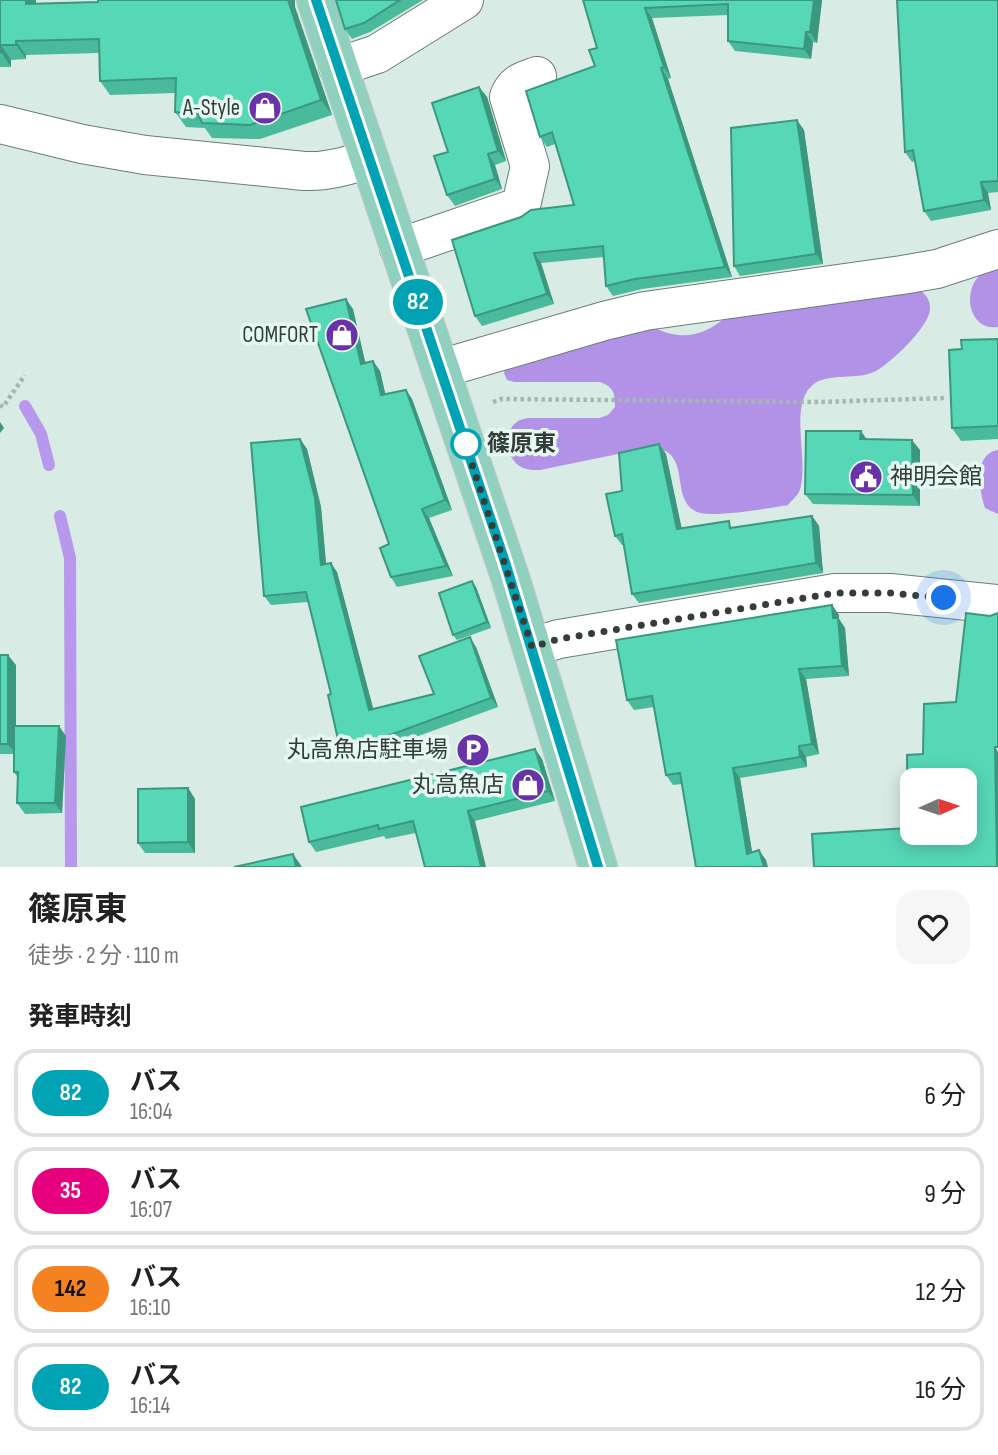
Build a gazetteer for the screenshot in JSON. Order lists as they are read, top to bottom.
{
  "places": {
    "shop": ["A-Style", "COMFORT", "丸高魚店"],
    "other": ["篠原東"],
    "public building": ["神明会館"],
    "parking": ["丸高魚店駐車場"]
  },
  "lines": ["bus line 82"],
  "north": "right",
  "page": {
    "on_map": "82",
    "heading": [
      ["篠原東", "徒歩 · 2 分 · 110 m"],
      "発車時刻"
    ],
    "list": [
      {
        "mark": "82",
        "name": "バス",
        "note": "16:04",
        "value": "6 分"
      },
      {
        "mark": "35",
        "name": "バス",
        "note": "16:07",
        "value": "9 分"
      },
      {
        "mark": "142",
        "name": "バス",
        "note": "16:10",
        "value": "12 分"
      },
      {
        "mark": "82",
        "name": "バス",
        "note": "16:14",
        "value": "16 分"
      }
    ]
  }
}
